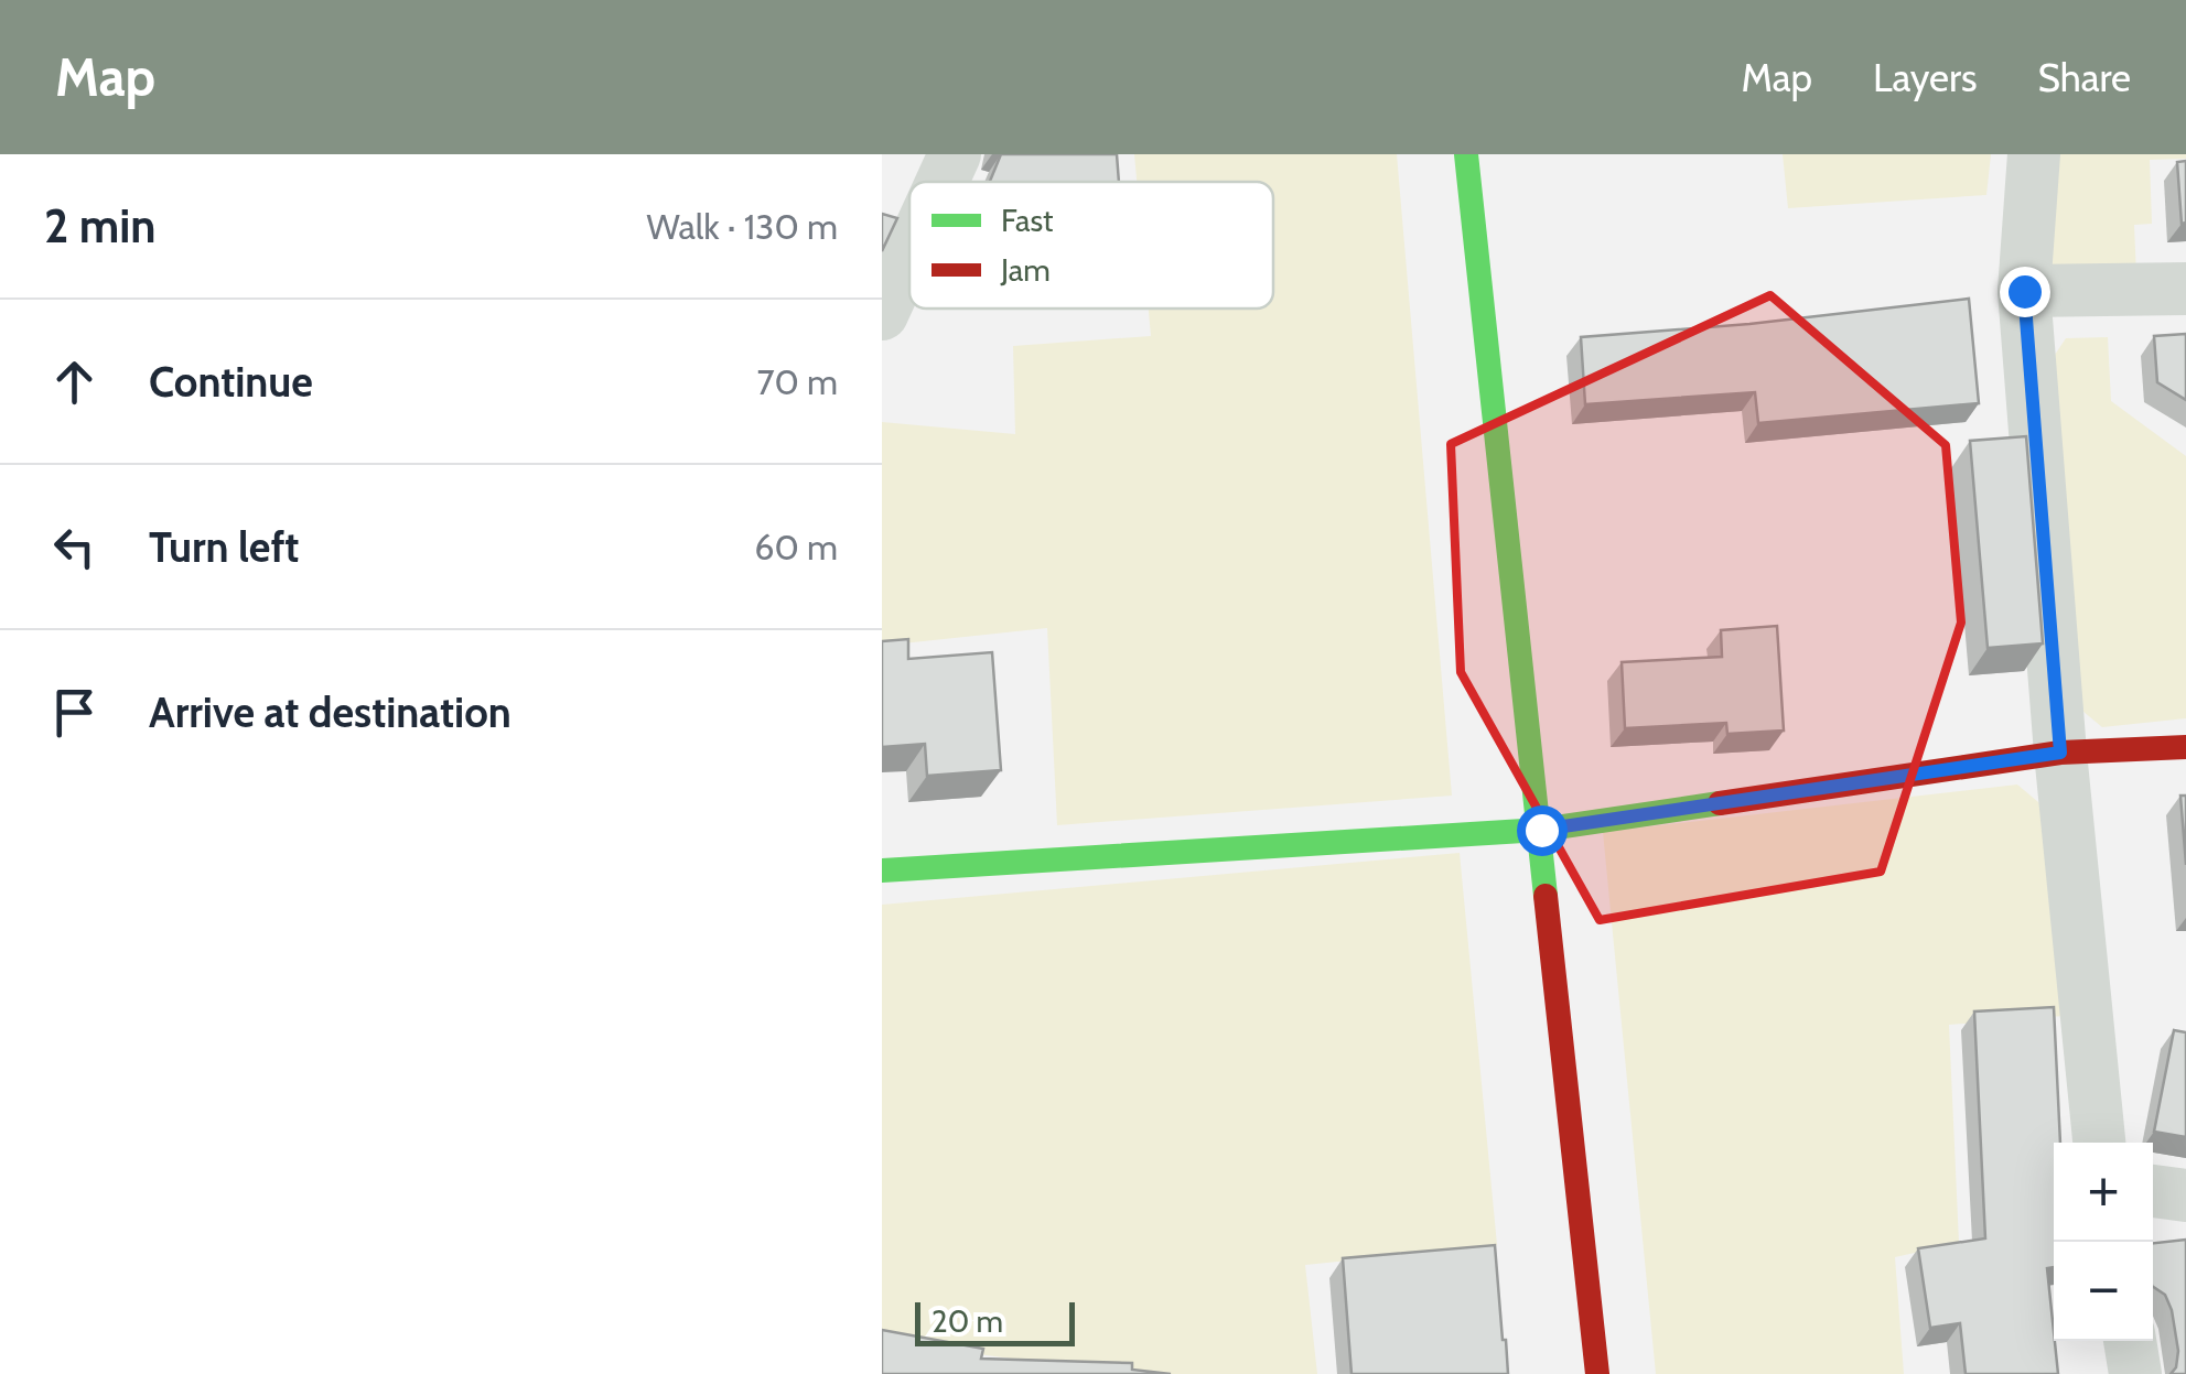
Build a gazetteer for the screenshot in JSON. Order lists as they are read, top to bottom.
{
  "legend": ["Fast", "Jam"],
  "scale_bar": "20 m",
  "page": {
    "header": "Map",
    "nav": ["Map", "Layers", "Share"],
    "heading": ["2 min", "Walk · 130 m"],
    "list": [
      ["Continue", "70 m"],
      ["Turn left", "60 m"],
      "Arrive at destination"
    ],
    "map_buttons": ["+", "−"],
    "scale": "20 m"
  }
}
